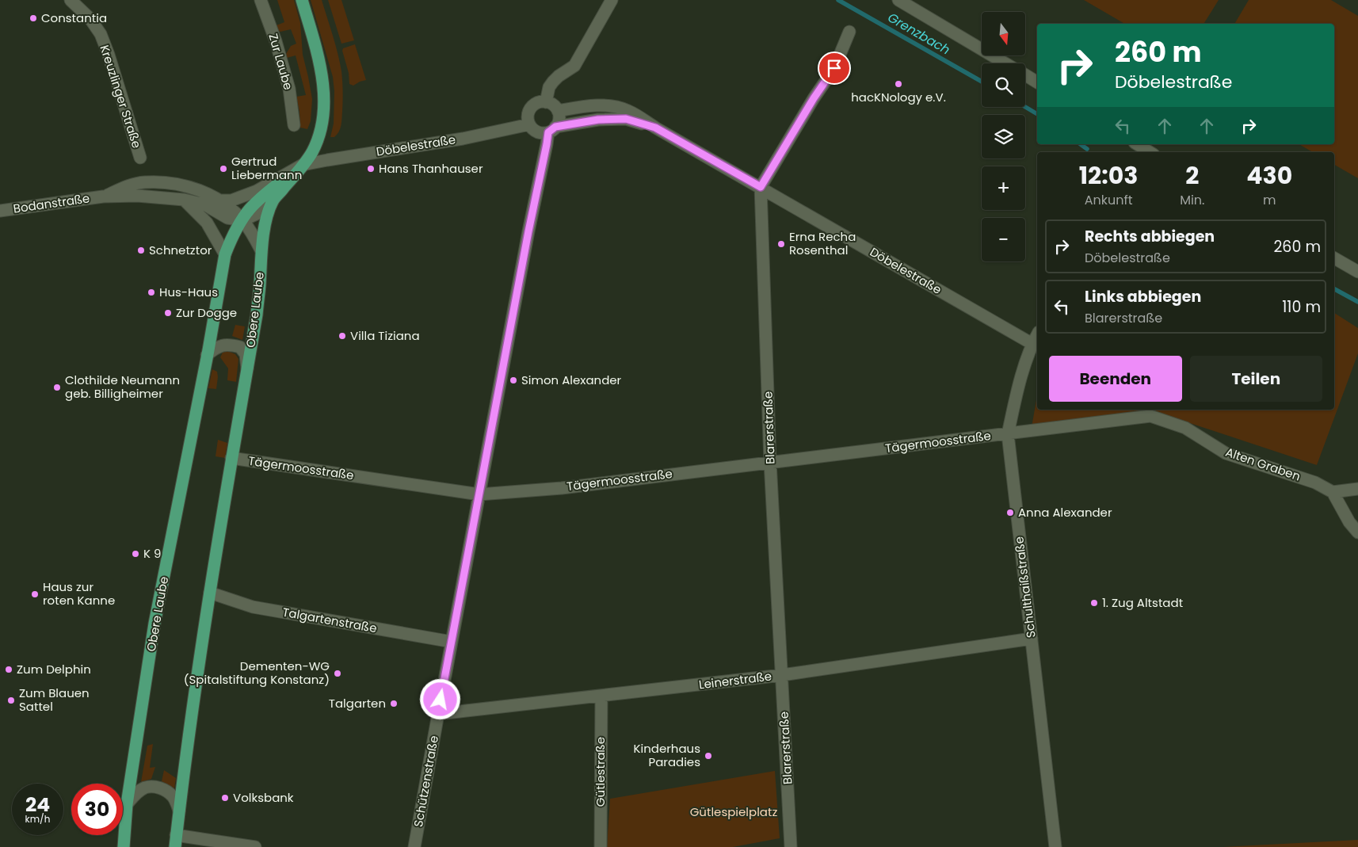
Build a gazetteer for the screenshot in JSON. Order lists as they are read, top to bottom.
{
  "streets": {
    "main road": ["Döbelestraße", "Obere Laube"],
    "street": [
      "Zur Laube",
      "Kreuzlinger Straße",
      "Bodanstraße",
      "Blarerstraße",
      "Tägermoosstraße",
      "Alten Graben",
      "Schulthaißstraße",
      "Talgartenstraße",
      "Leinerstraße",
      "Gütlestraße",
      "Schützenstraße"
    ]
  },
  "crossings": [
    ["Döbelestraße", "Bodanstraße"],
    ["Döbelestraße", "Obere Laube"],
    ["Döbelestraße", "Blarerstraße"],
    ["Döbelestraße", "Schulthaißstraße"],
    ["Döbelestraße", "Schützenstraße"],
    ["Bodanstraße", "Obere Laube"],
    ["Obere Laube", "Tägermoosstraße"],
    ["Obere Laube", "Talgartenstraße"],
    ["Blarerstraße", "Tägermoosstraße"],
    ["Blarerstraße", "Leinerstraße"],
    ["Tägermoosstraße", "Alten Graben"],
    ["Tägermoosstraße", "Schulthaißstraße"],
    ["Tägermoosstraße", "Schützenstraße"],
    ["Alten Graben", "Schulthaißstraße"],
    ["Schulthaißstraße", "Leinerstraße"],
    ["Talgartenstraße", "Schützenstraße"],
    ["Leinerstraße", "Gütlestraße"],
    ["Leinerstraße", "Schützenstraße"]
  ],
  "water": ["Grenzbach"],
  "parks": ["Gütlespielplatz"],
  "places": [
    "Constantia",
    "hacKNology e.V.",
    "Gertrud Liebermann",
    "Hans Thanhauser",
    "Erna Recha Rosenthal",
    "Schnetztor",
    "Hus-Haus",
    "Zur Dogge",
    "Villa Tiziana",
    "Simon Alexander",
    "Clothilde Neumann geb. Billigheimer",
    "Anna Alexander",
    "K 9",
    "Haus zur roten Kanne",
    "1. Zug Altstadt",
    "Zum Delphin",
    "Dementen-WG (Spitalstiftung Konstanz)",
    "Zum Blauen Sattel",
    "Talgarten",
    "Kinderhaus Paradies",
    "Volksbank"
  ],
  "north": "bottom",
  "page": {
    "map_buttons": ["+", "−"],
    "turn": ["260 m", "Döbelestraße"],
    "eta": [
      "12:03",
      "Ankunft",
      "2",
      "Min.",
      "430",
      "m"
    ],
    "list": [
      {
        "name": "Rechts abbiegen",
        "note": "Döbelestraße",
        "value": "260 m"
      },
      {
        "name": "Links abbiegen",
        "note": "Blarerstraße",
        "value": "110 m"
      }
    ],
    "buttons": ["Beenden", "Teilen"],
    "speed": "24 km/h",
    "limit": "30"
  }
}
